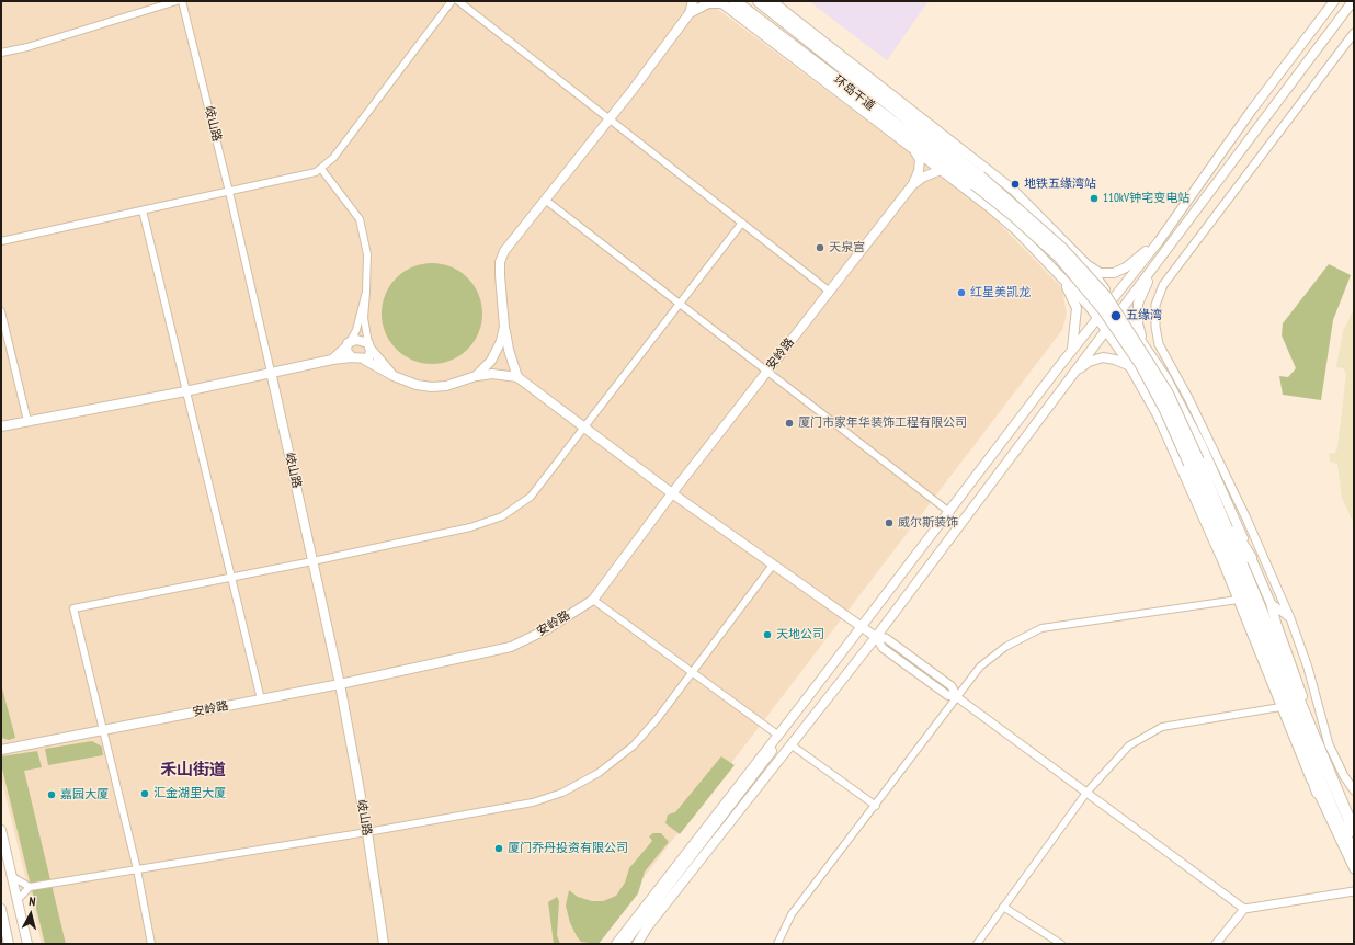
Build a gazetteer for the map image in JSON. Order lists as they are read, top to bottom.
{
  "streets": {
    "highway": ["环岛干道"],
    "main road": ["岐山路", "安岭路"]
  },
  "crossings": [
    ["岐山路", "安岭路"]
  ],
  "districts": ["禾山街道"],
  "places": [
    "地铁五缘湾站",
    "110kV钟宅变电站",
    "天泉宫",
    "红星美凯龙",
    "五缘湾",
    "厦门市家年华装饰工程有限公司",
    "威尔斯装饰",
    "天地公司",
    "汇金湖里大厦",
    "嘉园大厦",
    "厦门乔丹投资有限公司"
  ],
  "north": "top"
}
